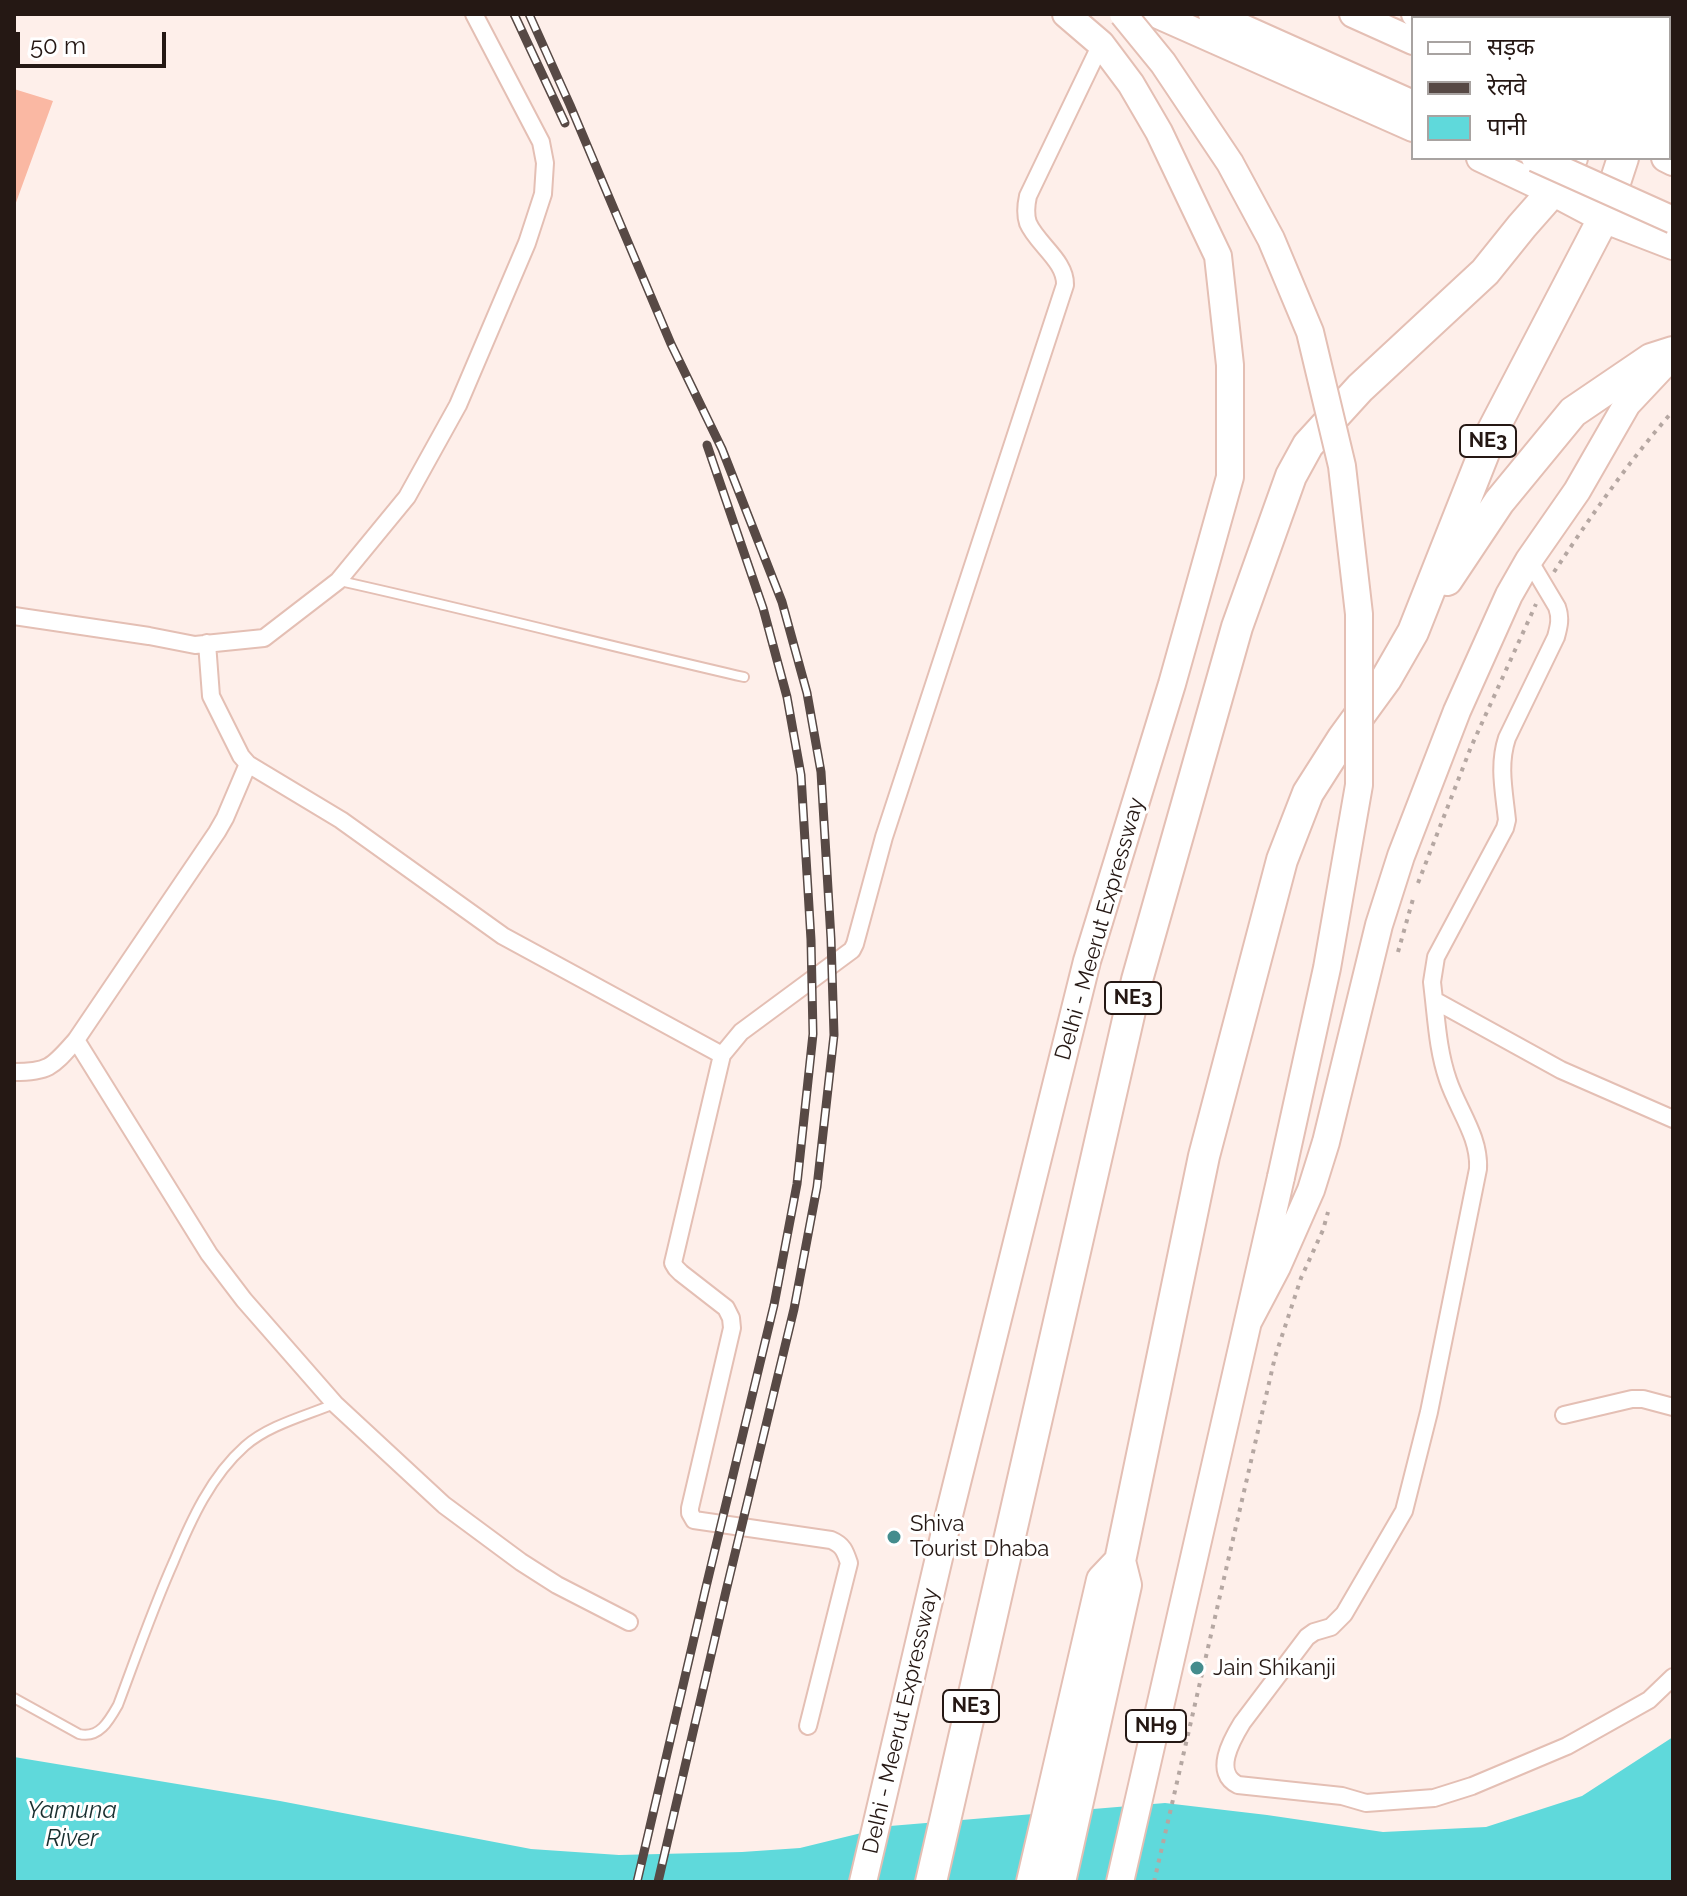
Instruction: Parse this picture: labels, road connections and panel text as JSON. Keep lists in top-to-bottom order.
{
  "streets": {
    "highway": ["NE3", "Delhi - Meerut Expressway", "NH9"]
  },
  "water": ["Yamuna River"],
  "places": ["Shiva Tourist Dhaba", "Jain Shikanji"],
  "legend": ["सड़क", "रेलवे", "पानी"],
  "scale_bar": "50 m"
}
